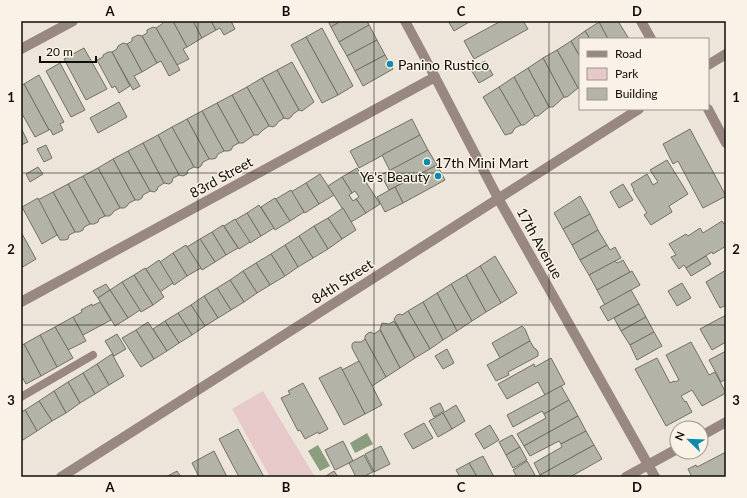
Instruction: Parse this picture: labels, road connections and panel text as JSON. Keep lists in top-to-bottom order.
{
  "streets": {
    "street": ["83rd Street", "17th Avenue", "84th Street"]
  },
  "crossings": [
    ["83rd Street", "17th Avenue"],
    ["17th Avenue", "84th Street"]
  ],
  "places": ["Panino Rustico", "17th Mini Mart", "Ye's Beauty"],
  "legend": ["Road", "Park", "Building"],
  "scale_bar": "20 m",
  "north": "top left",
  "grid": {
    "columns": [
      "A",
      "B",
      "C",
      "D"
    ],
    "rows": ["1", "2", "3"]
  }
}
